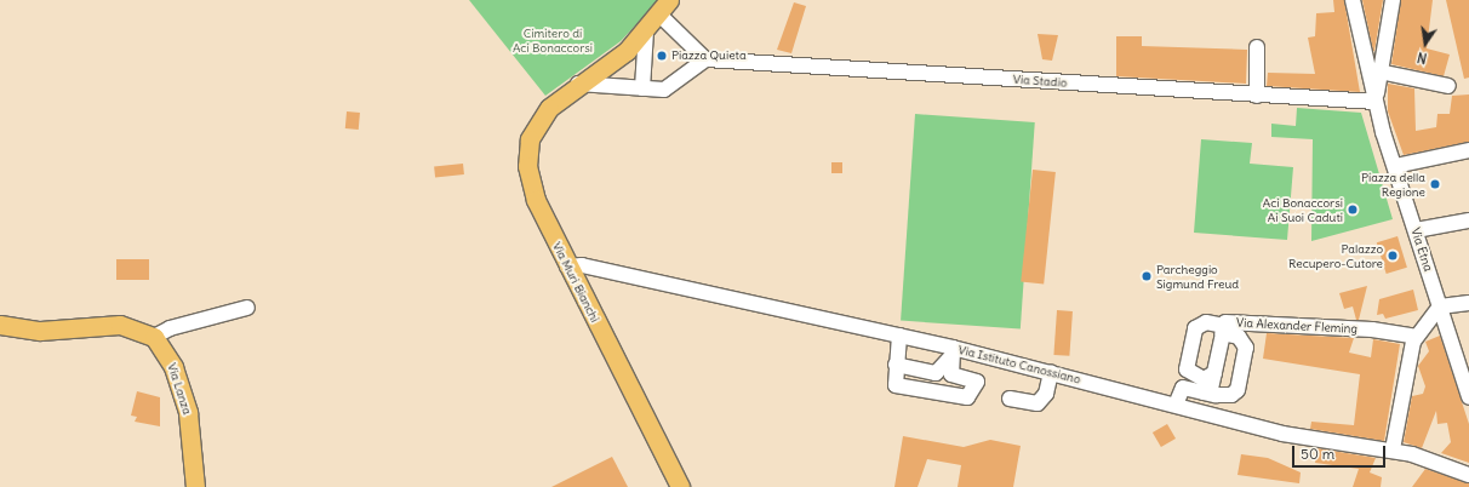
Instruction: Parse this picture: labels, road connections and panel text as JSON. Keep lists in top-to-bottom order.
{
  "streets": {
    "main road": ["Via Muri Bianchi", "Via Lanza"],
    "street": [
      "Via Stadio",
      "Via Etna",
      "Via Alexander Fleming",
      "Via Istituto Canossiano"
    ]
  },
  "crossings": [
    ["Via Stadio", "Via Etna"],
    ["Via Muri Bianchi", "Via Istituto Canossiano"]
  ],
  "parks": ["Cimitero di Aci Bonaccorsi"],
  "places": [
    "Piazza Quieta",
    "Piazza della Regione",
    "Aci Bonaccorsi Ai Suoi Caduti",
    "Palazzo Recupero-Cutore",
    "Parcheggio Sigmund Freud"
  ],
  "scale_bar": "50 m",
  "north": "bottom"
}
